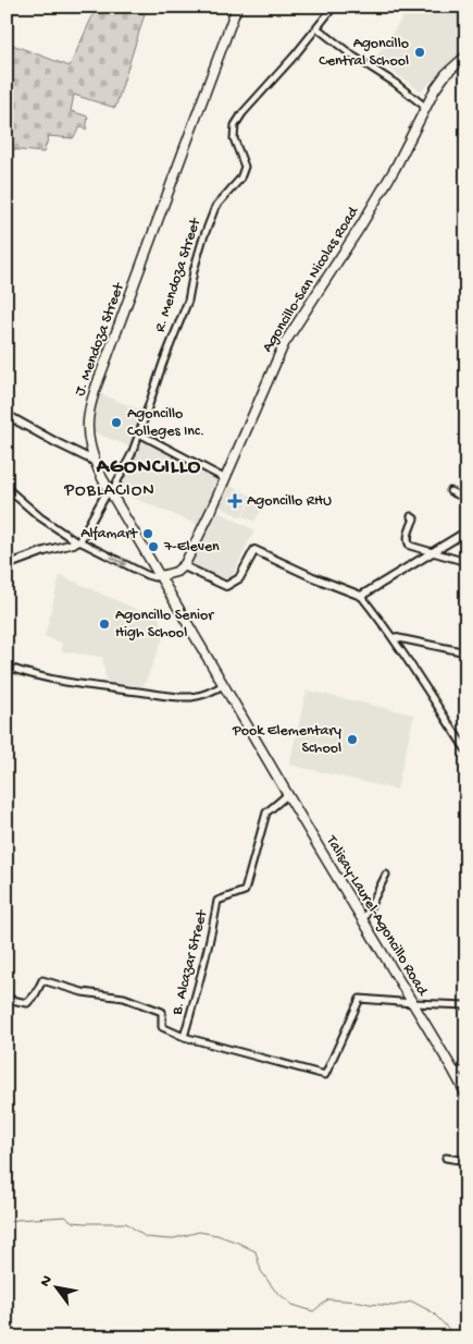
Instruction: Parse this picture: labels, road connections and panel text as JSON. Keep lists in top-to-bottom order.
{
  "streets": {
    "main road": ["Agoncillo-San Nicolas Road", "J. Mendoza Street", "Talisay-Laurel-Agoncillo Road"],
    "street": ["R. Mendoza Street", "B. Alcazar Street"]
  },
  "crossings": [
    ["R. Mendoza Street", "J. Mendoza Street"],
    ["J. Mendoza Street", "Talisay-Laurel-Agoncillo Road"],
    ["Talisay-Laurel-Agoncillo Road", "B. Alcazar Street"]
  ],
  "districts": ["AGONCILLO", "POBLACION"],
  "places": {
    "other": [
      "Agoncillo Central School",
      "Agoncillo Colleges Inc.",
      "Alfamart",
      "7-Eleven",
      "Agoncillo Senior High School",
      "Pook Elementary School"
    ],
    "health": ["Agoncillo RHU"]
  },
  "north": "top left"
}
